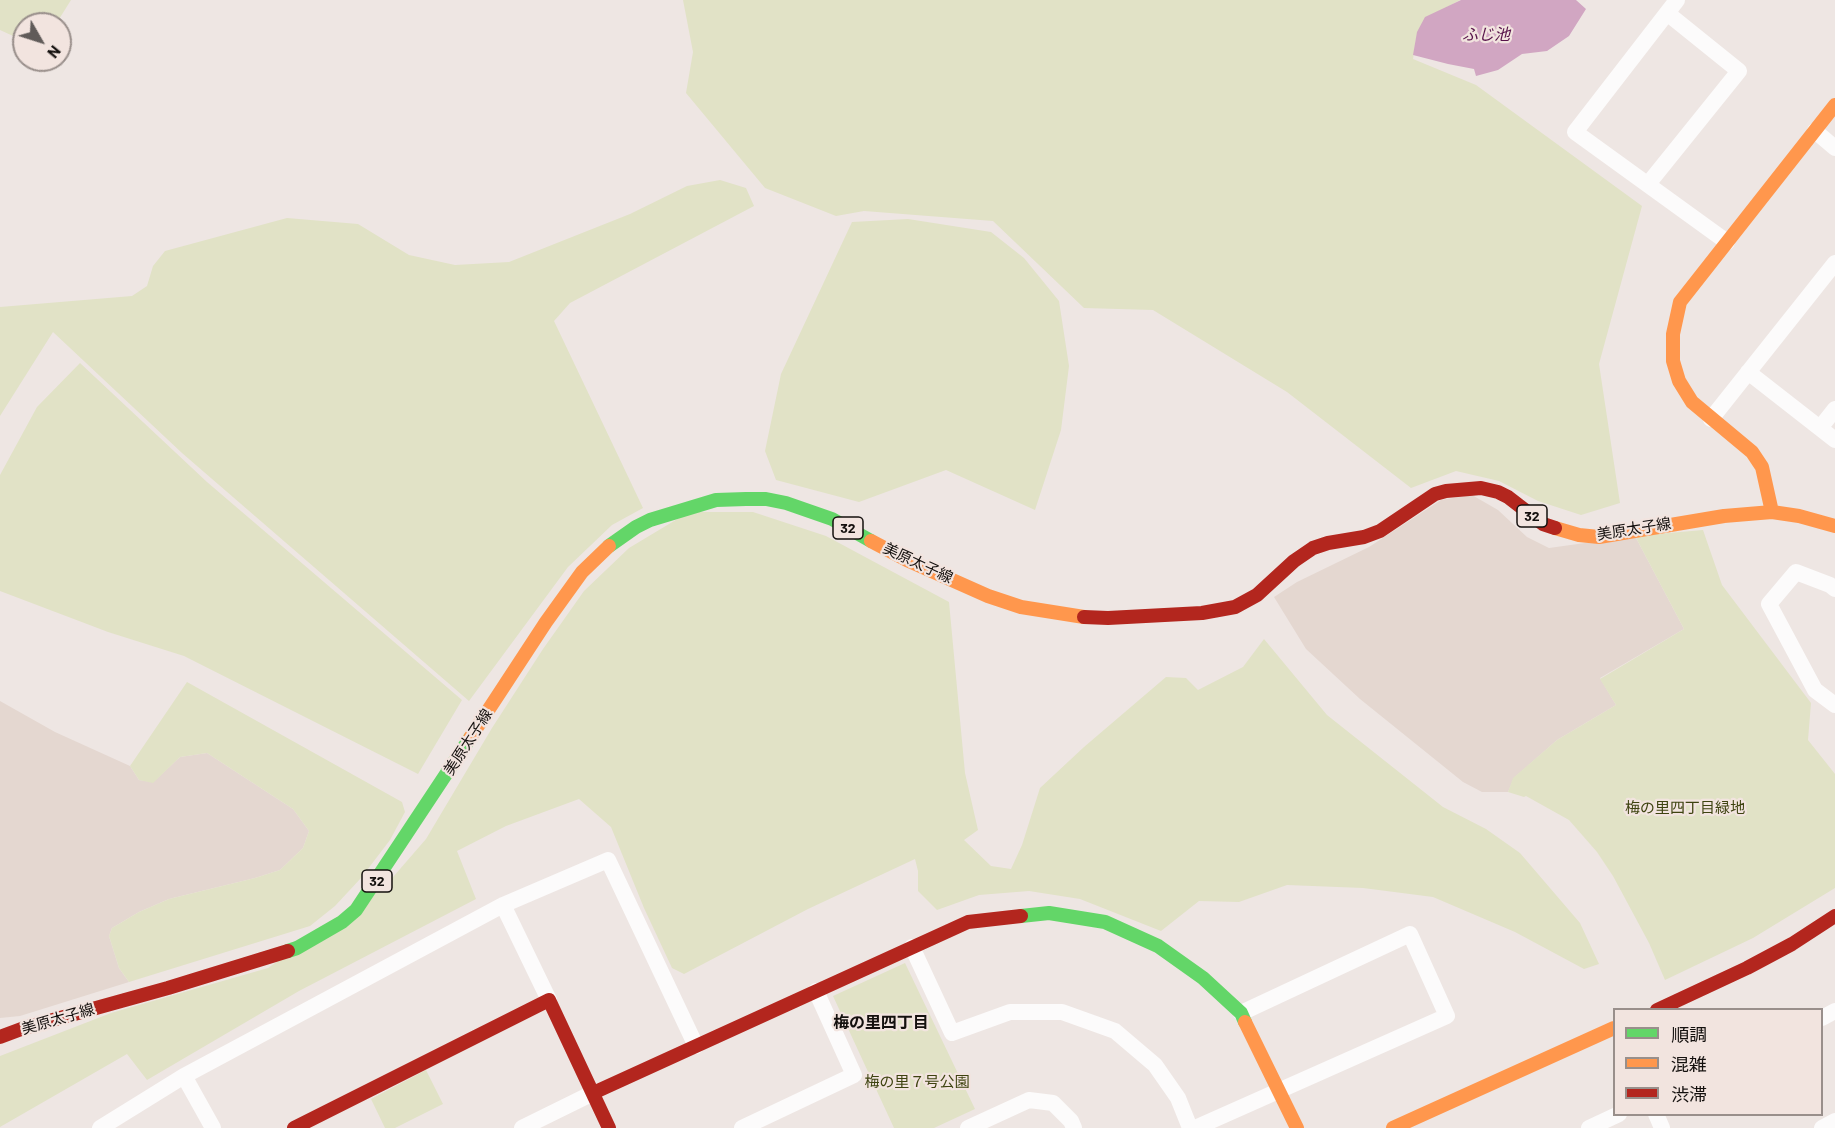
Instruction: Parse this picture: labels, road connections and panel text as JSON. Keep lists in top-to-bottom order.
{
  "streets": {
    "street": ["32", "美原太子線"]
  },
  "districts": ["梅の里四丁目"],
  "water": ["ふじ池"],
  "parks": ["梅の里四丁目緑地", "梅の里７号公園"],
  "legend": ["順調", "混雑", "渋滞"],
  "north": "bottom right"
}
